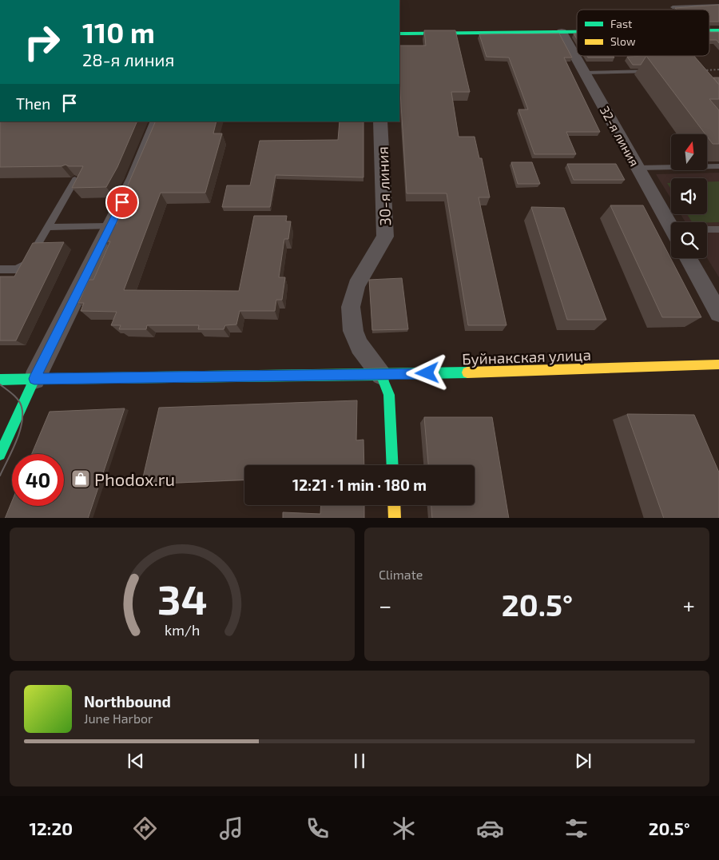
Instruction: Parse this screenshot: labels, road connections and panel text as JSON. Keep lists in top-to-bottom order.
{
  "streets": {
    "street": ["32-я линия", "30-я линия", "Буйнакская улица"]
  },
  "crossings": [
    ["30-я линия", "Буйнакская улица"]
  ],
  "places": {
    "shop": ["Phodox.ru"]
  },
  "legend": ["Fast", "Slow"],
  "north": "top",
  "page": {
    "turn": ["110 m", "28-я линия"],
    "then": "Then",
    "limit": "40",
    "trip": "12:21 · 1 min · 180 m",
    "tile": "Climate",
    "heat": ["−", "20.5°", "+"],
    "song": ["Northbound", "June Harbor"],
    "tabs": ["12:20", "20.5°"],
    "gauge": ["34", "km/h"]
  }
}
